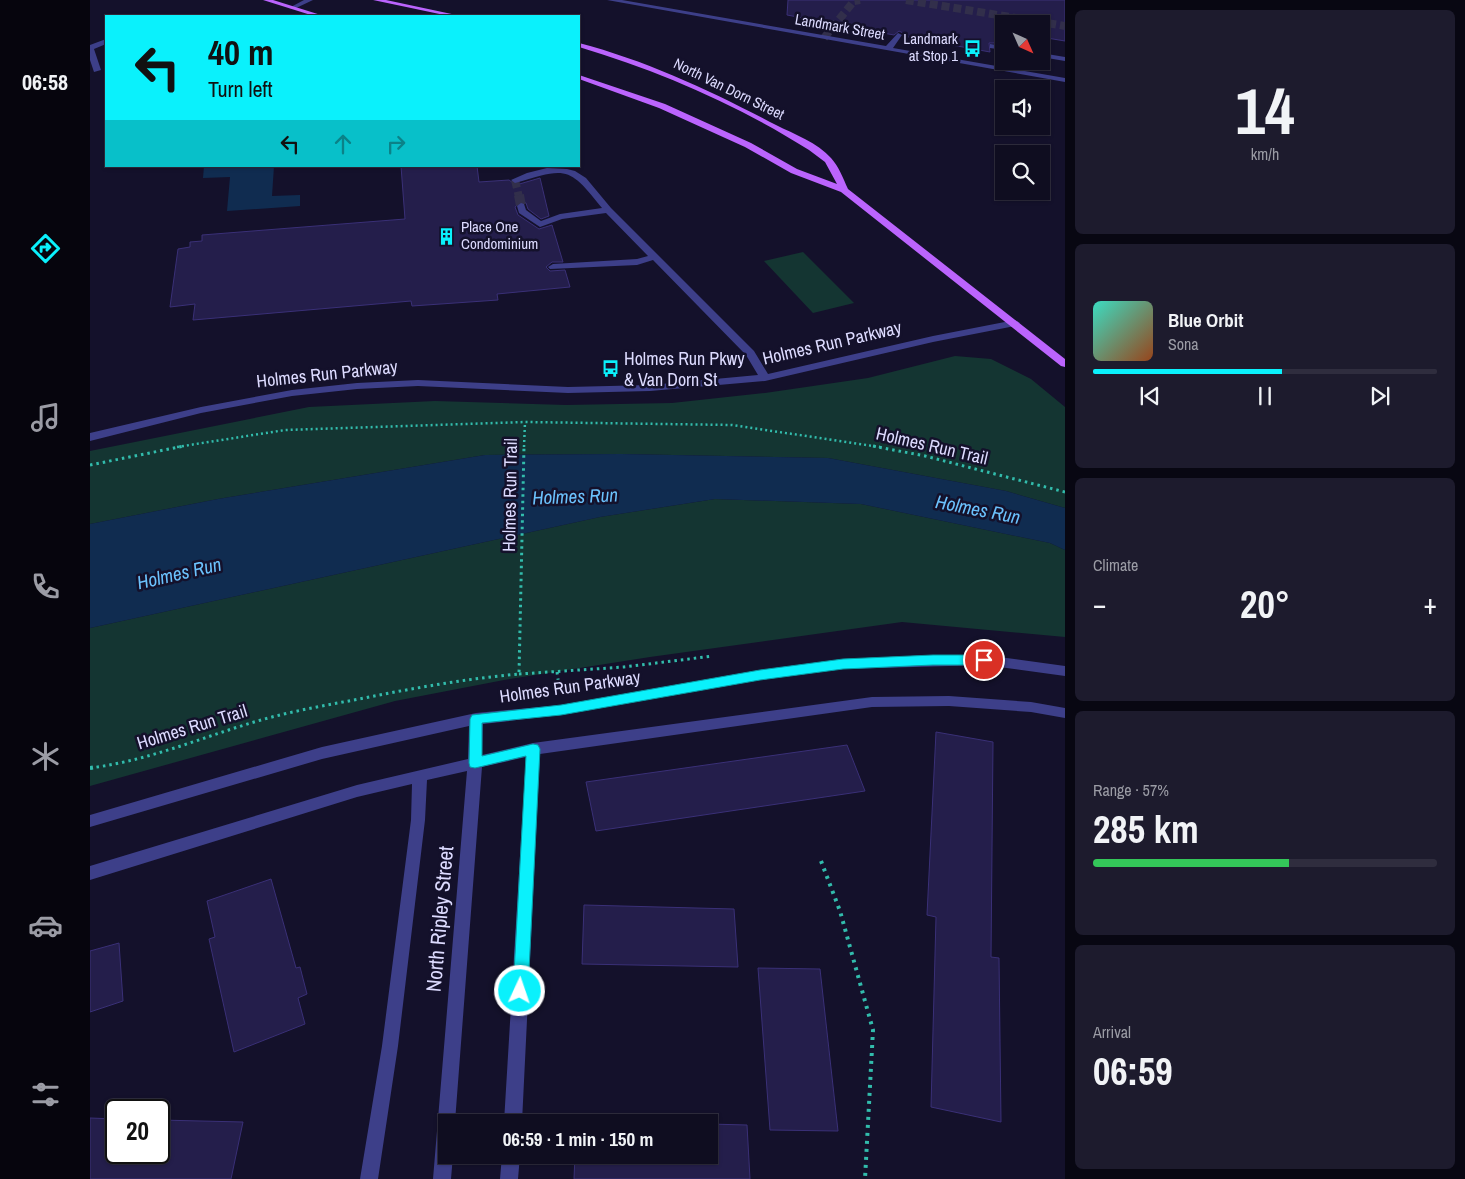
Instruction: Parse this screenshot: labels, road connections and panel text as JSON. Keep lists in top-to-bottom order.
{
  "streets": {
    "main road": ["North Van Dorn Street"],
    "street": ["Landmark Street", "Holmes Run Parkway", "North Ripley Street"],
    "path": ["Holmes Run Trail"]
  },
  "crossings": [
    ["North Van Dorn Street", "Holmes Run Parkway"],
    ["Holmes Run Parkway", "North Ripley Street"]
  ],
  "water": ["Holmes Run"],
  "places": {
    "bus stop": ["Landmark at Stop 1", "Holmes Run Pkwy & Van Dorn St"],
    "building": ["Place One Condominium"]
  },
  "north": "bottom right",
  "page": {
    "tabs": "06:58",
    "tile": [
      ["14", "km/h"],
      "Climate",
      ["Range · 57%", "285 km"],
      ["Arrival", "06:59"]
    ],
    "turn": ["40 m", "Turn left"],
    "song": ["Blue Orbit", "Sona"],
    "heat": ["−", "20°", "+"],
    "limit": "20",
    "trip": "06:59 · 1 min · 150 m"
  }
}
